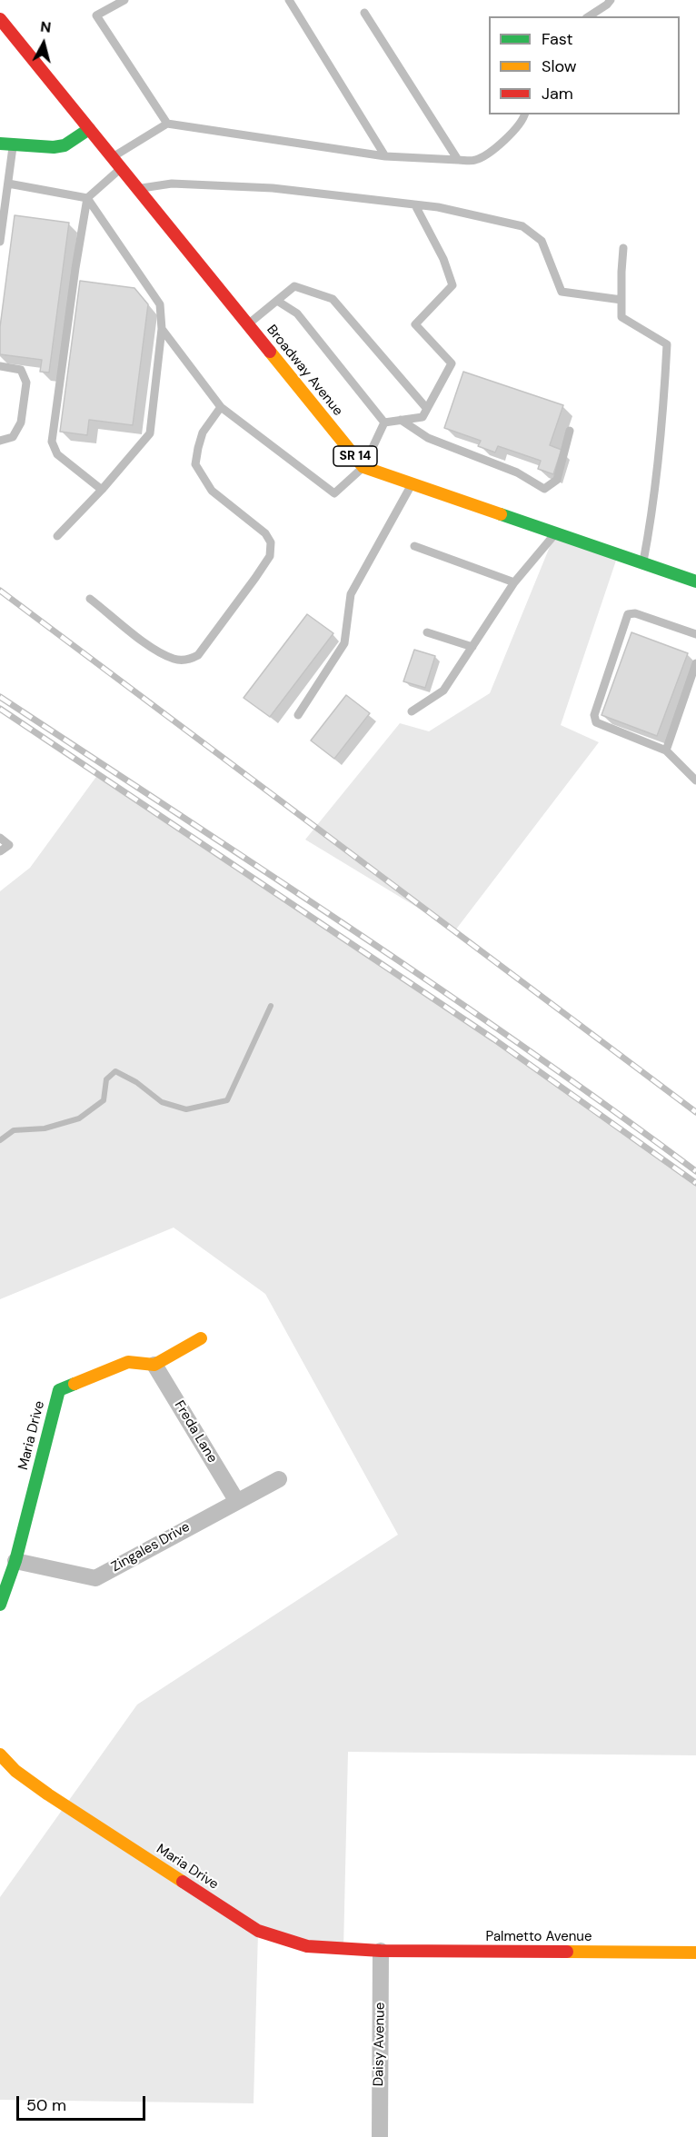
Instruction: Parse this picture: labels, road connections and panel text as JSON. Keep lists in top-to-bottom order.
{
  "streets": {
    "street": [
      "Broadway Avenue",
      "SR 14",
      "Freda Lane",
      "Maria Drive",
      "Zingales Drive",
      "Palmetto Avenue",
      "Daisy Avenue"
    ]
  },
  "crossings": [
    ["Broadway Avenue", "SR 14"],
    ["Freda Lane", "Maria Drive"],
    ["Freda Lane", "Zingales Drive"],
    ["Maria Drive", "Zingales Drive"],
    ["Maria Drive", "Palmetto Avenue"],
    ["Maria Drive", "Daisy Avenue"],
    ["Palmetto Avenue", "Daisy Avenue"]
  ],
  "legend": ["Fast", "Slow", "Jam"],
  "scale_bar": "50 m",
  "north": "top"
}
